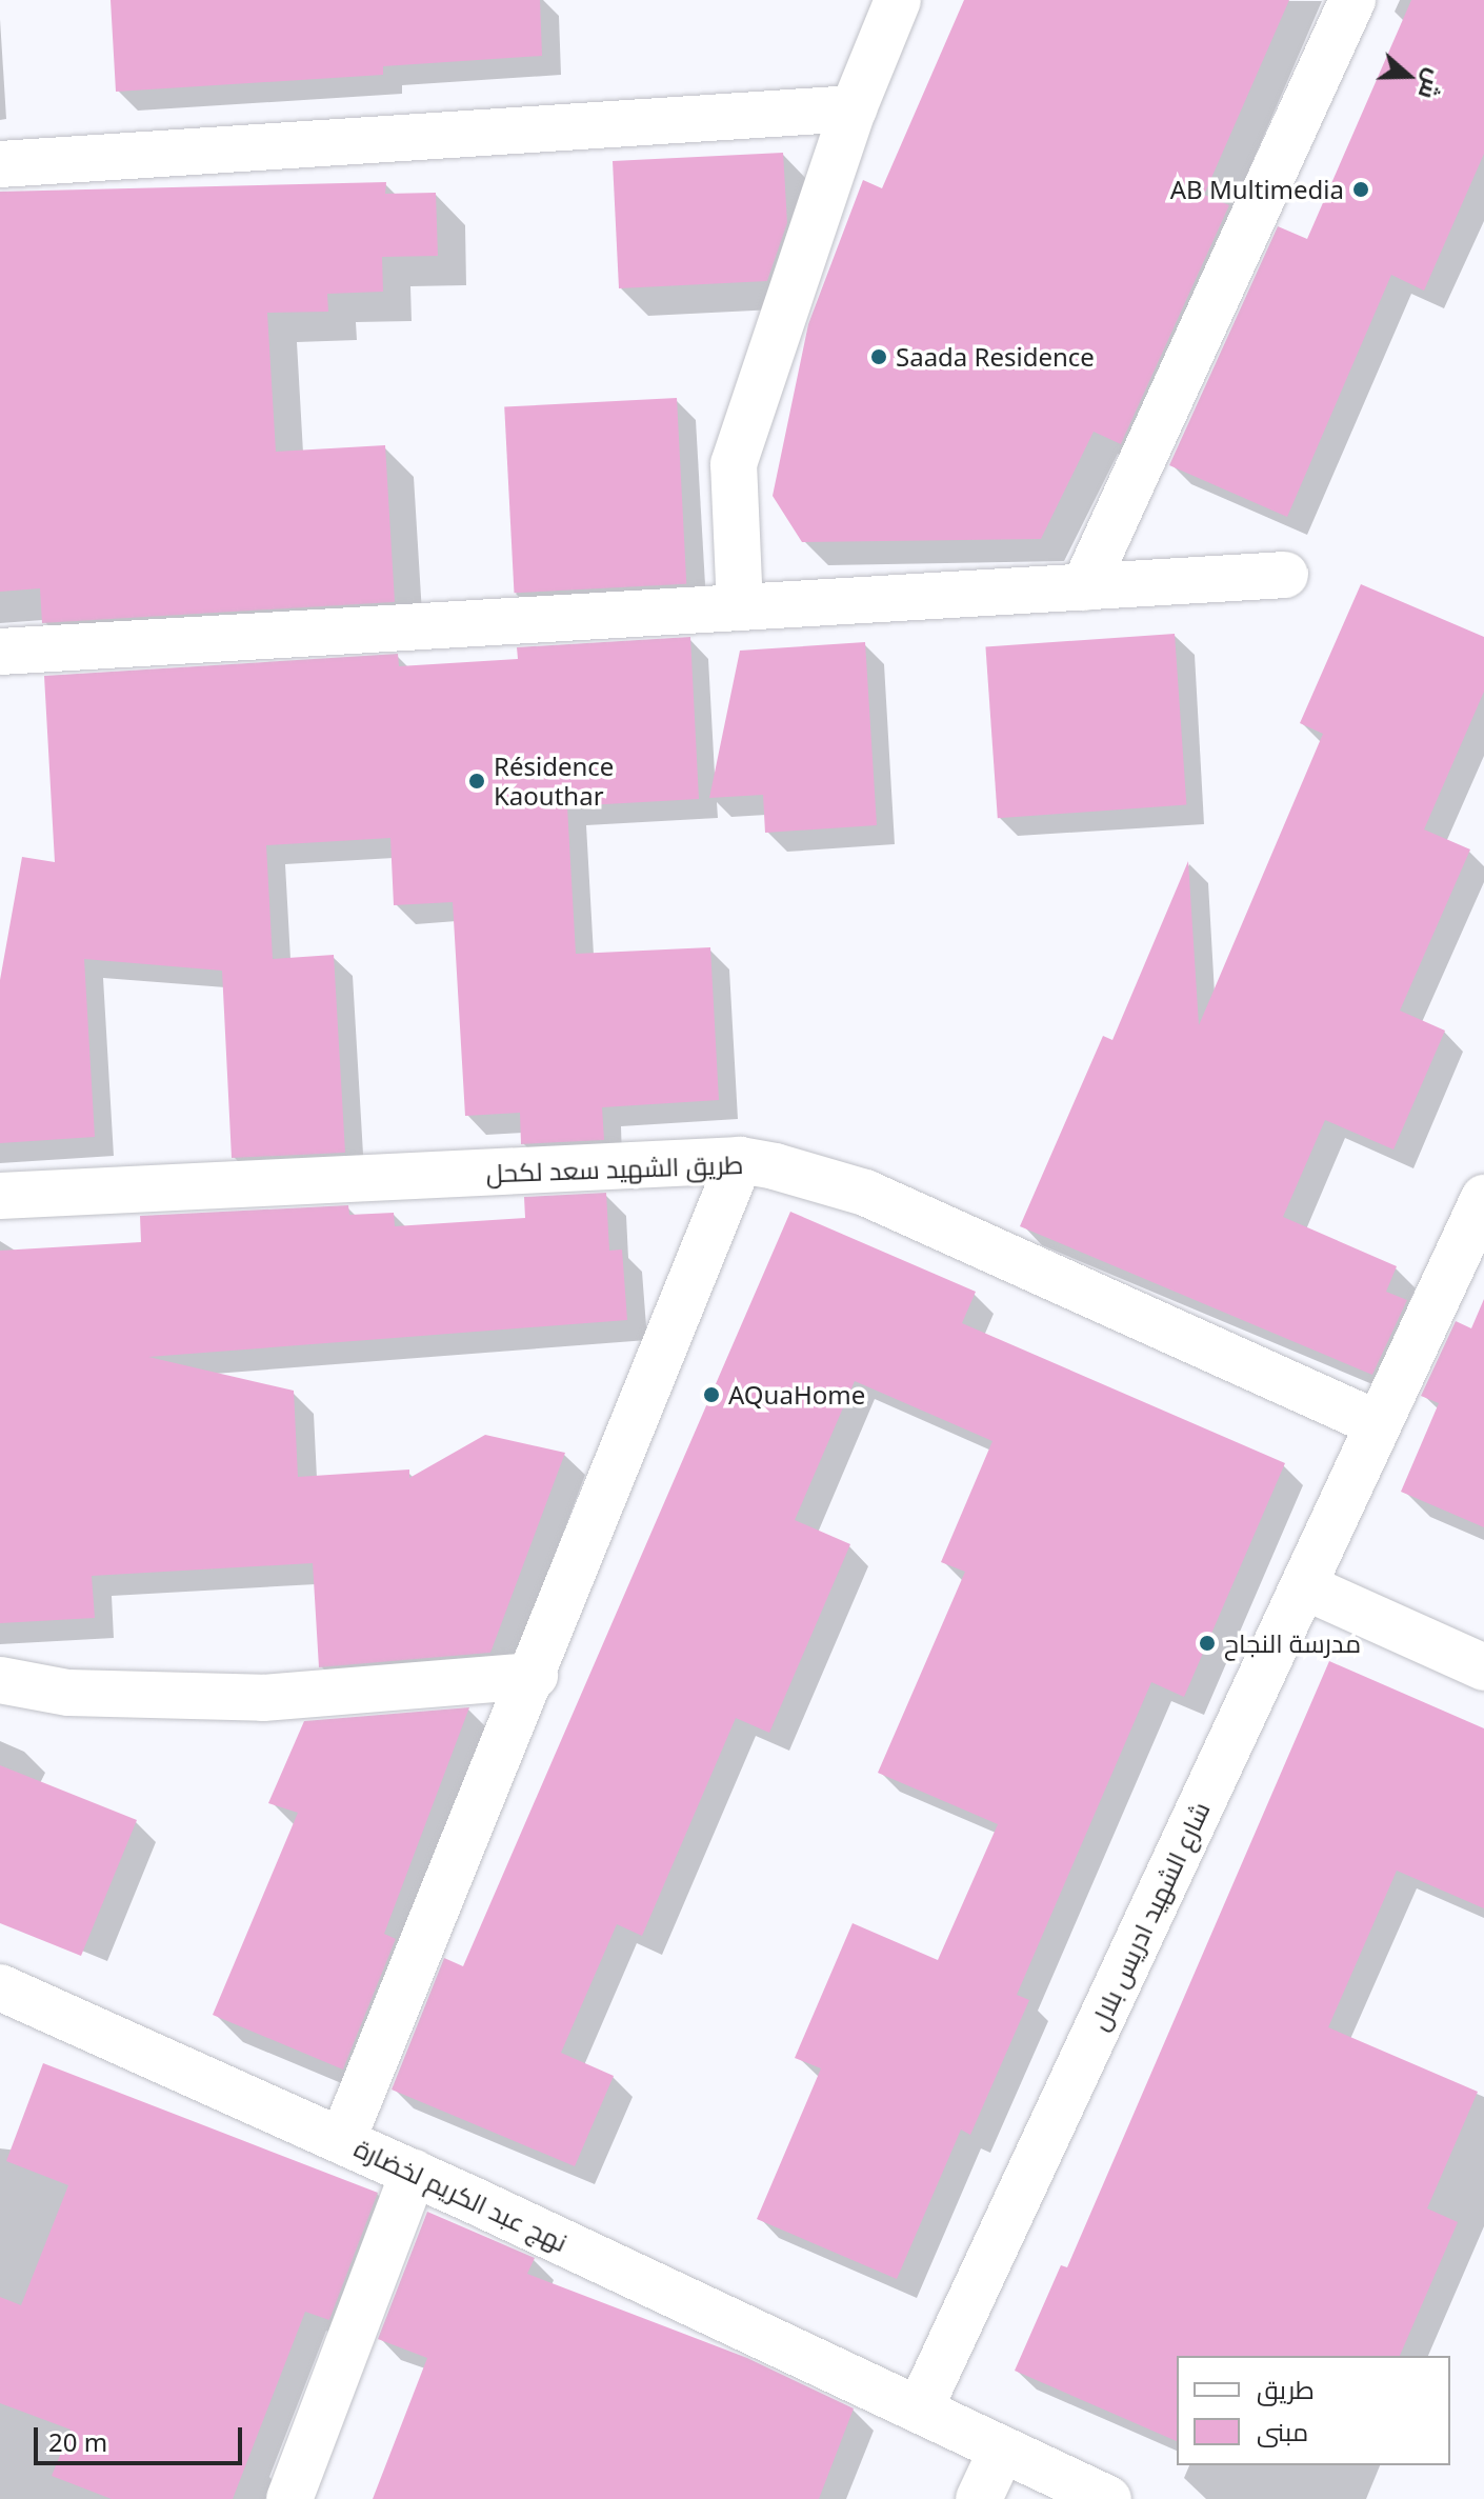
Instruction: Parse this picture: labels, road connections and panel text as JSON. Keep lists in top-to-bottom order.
{
  "streets": {
    "street": ["طريق الشهيد سعد لكحل", "شارع الشهيد ادريس بلال", "نهج عبد الكريم لخضارة"]
  },
  "crossings": [
    ["طريق الشهيد سعد لكحل", "شارع الشهيد ادريس بلال"],
    ["شارع الشهيد ادريس بلال", "نهج عبد الكريم لخضارة"]
  ],
  "places": [
    "AB Multimedia",
    "Saada Residence",
    "Résidence Kaouthar",
    "AQuaHome",
    "مدرسة النجاح"
  ],
  "legend": ["طريق", "مبنى"],
  "scale_bar": "20 m",
  "north": "right"
}
